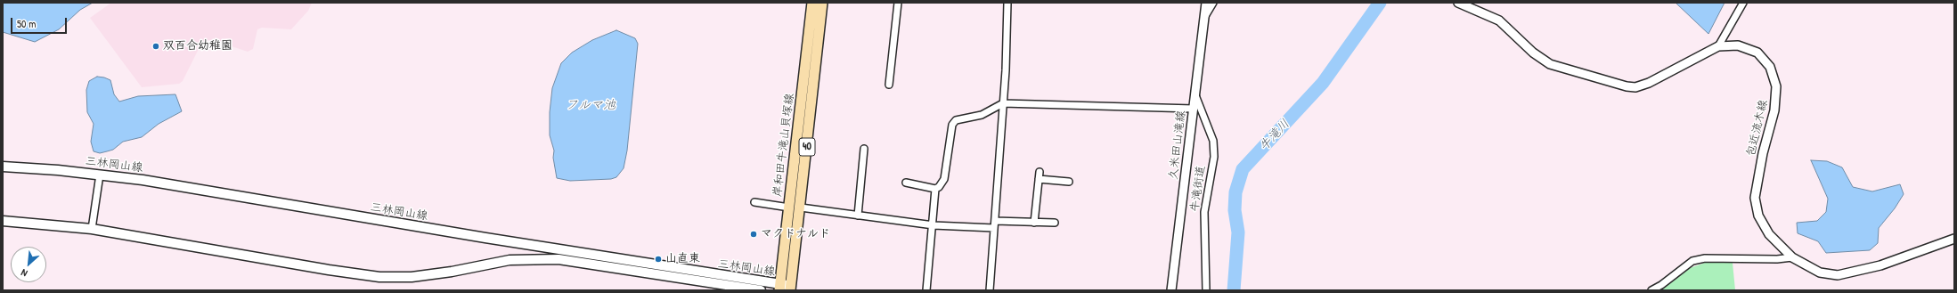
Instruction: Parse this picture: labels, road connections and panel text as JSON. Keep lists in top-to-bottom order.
{
  "streets": {
    "main road": ["岸和田牛滝山貝塚線", "40", "三林岡山線"],
    "street": ["包近流木線", "久米田山滝線", "牛滝街道"]
  },
  "crossings": [
    ["岸和田牛滝山貝塚線", "三林岡山線"],
    ["久米田山滝線", "牛滝街道"]
  ],
  "water": ["フルマ池", "牛滝川"],
  "places": ["双百合幼稚園", "マクドナルド", "山直東"],
  "scale_bar": "50 m",
  "north": "bottom left"
}
